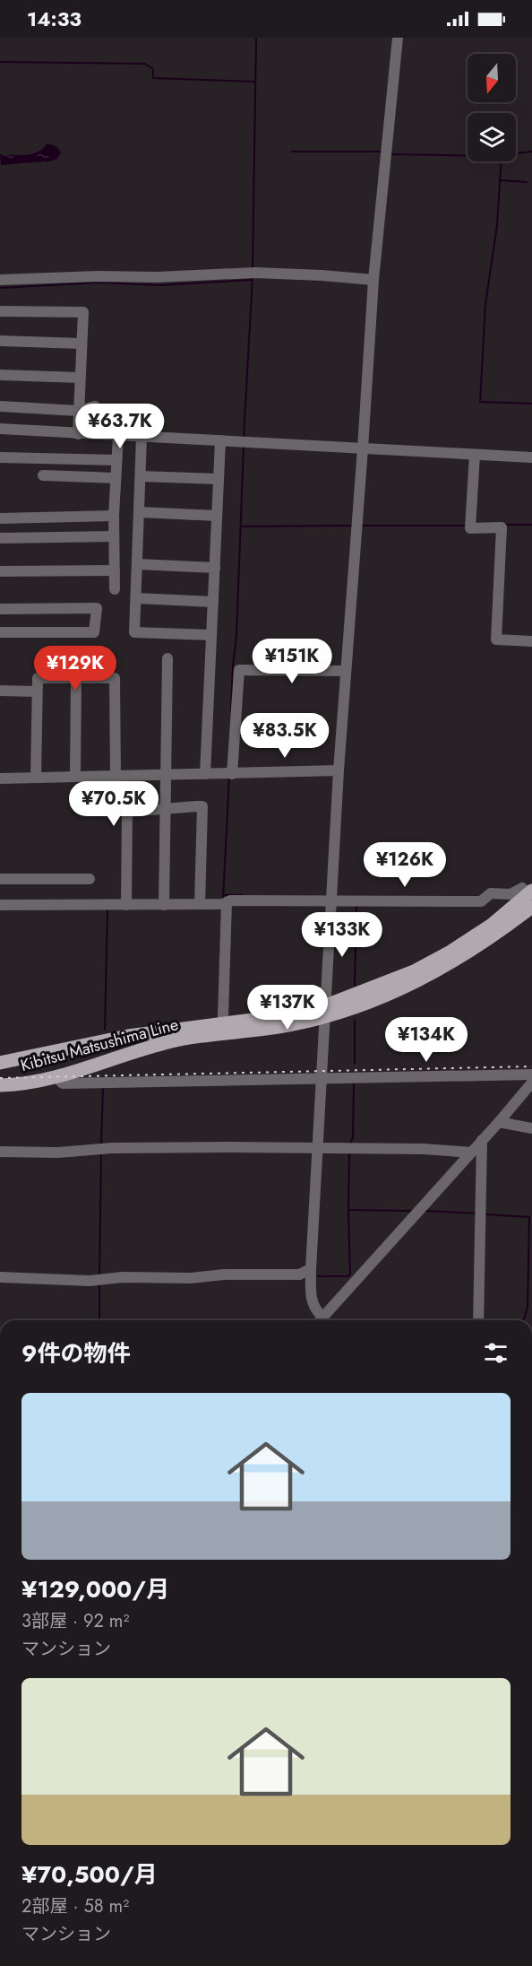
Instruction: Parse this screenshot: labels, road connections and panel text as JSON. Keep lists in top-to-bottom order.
{
  "streets": {
    "main road": ["Kibitsu Matsushima Line"]
  },
  "north": "bottom",
  "page": {
    "status": "14:33",
    "price": [
      "¥63.7K",
      "¥151K",
      "¥129K",
      "¥83.5K",
      "¥70.5K",
      "¥126K",
      "¥133K",
      "¥137K",
      "¥134K"
    ],
    "heading": "9件の物件",
    "list": [
      {
        "name": "¥129,000/月",
        "note": "3部屋 · 92 m² · マンション"
      },
      {
        "name": "¥70,500/月",
        "note": "2部屋 · 58 m² · マンション"
      }
    ]
  }
}
